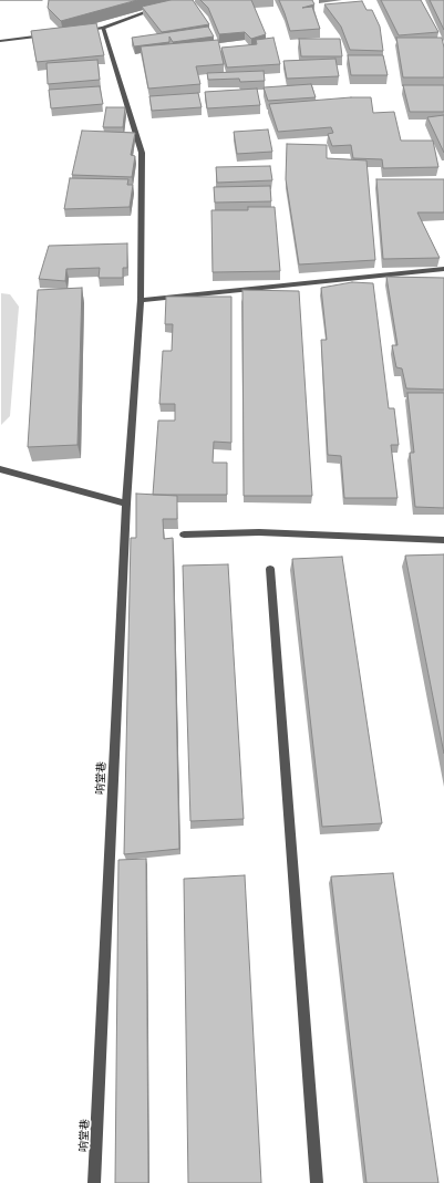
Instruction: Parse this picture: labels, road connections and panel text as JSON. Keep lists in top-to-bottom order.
{
  "streets": {
    "street": ["响堂巷"]
  }
}
